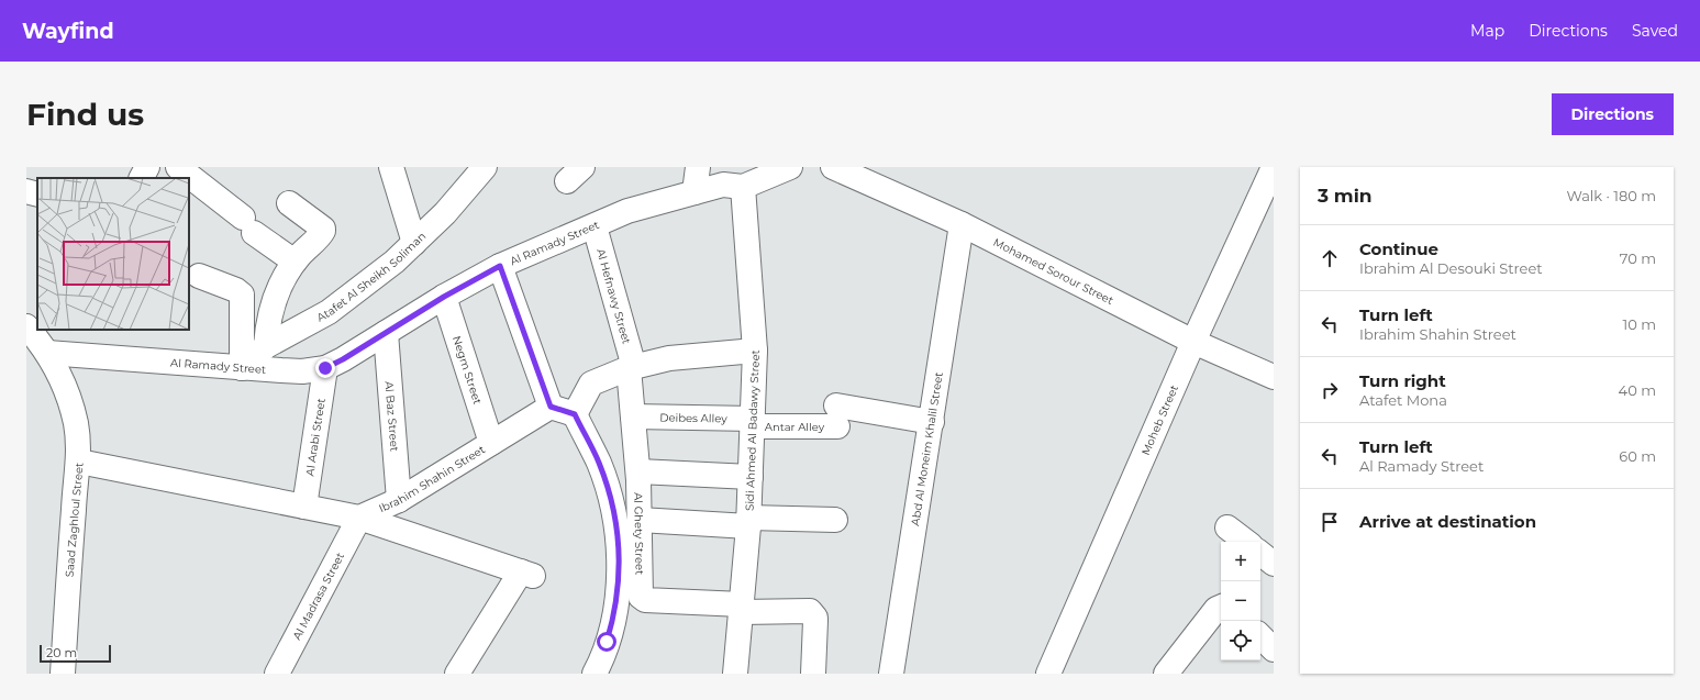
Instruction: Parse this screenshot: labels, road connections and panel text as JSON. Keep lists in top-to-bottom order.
{
  "streets": {
    "street": [
      "Al Ramady Street",
      "Mohamed Sorour Street",
      "Atafet Al Sheikh Soliman",
      "Al Hefnawy Street",
      "Negm Street",
      "Al Baz Street",
      "Deibes Alley",
      "Moheb Street",
      "Antar Alley",
      "Sidi Ahmed Al Badawy Street",
      "Al Arabi Street",
      "Abd Al Moneim Khalil Street",
      "Ibrahim Shahin Street",
      "Saad Zaghloul Street",
      "Al Ghety Street",
      "Al Madrasa Street"
    ]
  },
  "crossings": [
    ["Al Ramady Street", "Atafet Al Sheikh Soliman"],
    ["Al Ramady Street", "Al Hefnawy Street"],
    ["Al Ramady Street", "Negm Street"],
    ["Al Ramady Street", "Al Baz Street"],
    ["Al Ramady Street", "Sidi Ahmed Al Badawy Street"],
    ["Al Ramady Street", "Al Arabi Street"],
    ["Al Ramady Street", "Saad Zaghloul Street"],
    ["Mohamed Sorour Street", "Moheb Street"],
    ["Mohamed Sorour Street", "Abd Al Moneim Khalil Street"],
    ["Al Hefnawy Street", "Al Ghety Street"],
    ["Negm Street", "Ibrahim Shahin Street"],
    ["Al Baz Street", "Ibrahim Shahin Street"],
    ["Deibes Alley", "Antar Alley"],
    ["Deibes Alley", "Sidi Ahmed Al Badawy Street"],
    ["Deibes Alley", "Al Ghety Street"],
    ["Antar Alley", "Sidi Ahmed Al Badawy Street"],
    ["Antar Alley", "Abd Al Moneim Khalil Street"],
    ["Sidi Ahmed Al Badawy Street", "Al Ghety Street"],
    ["Ibrahim Shahin Street", "Al Madrasa Street"]
  ],
  "scale_bar": "20 m",
  "page": {
    "header": "Wayfind",
    "nav": ["Map", "Directions", "Saved"],
    "buttons": "Directions",
    "title": "Find us",
    "heading": ["3 min", "Walk · 180 m"],
    "list": [
      ["Continue", "Ibrahim Al Desouki Street", "70 m"],
      ["Turn left", "Ibrahim Shahin Street", "10 m"],
      ["Turn right", "Atafet Mona", "40 m"],
      ["Turn left", "Al Ramady Street", "60 m"],
      "Arrive at destination"
    ],
    "map_buttons": ["+", "−"],
    "scale": "20 m"
  }
}
